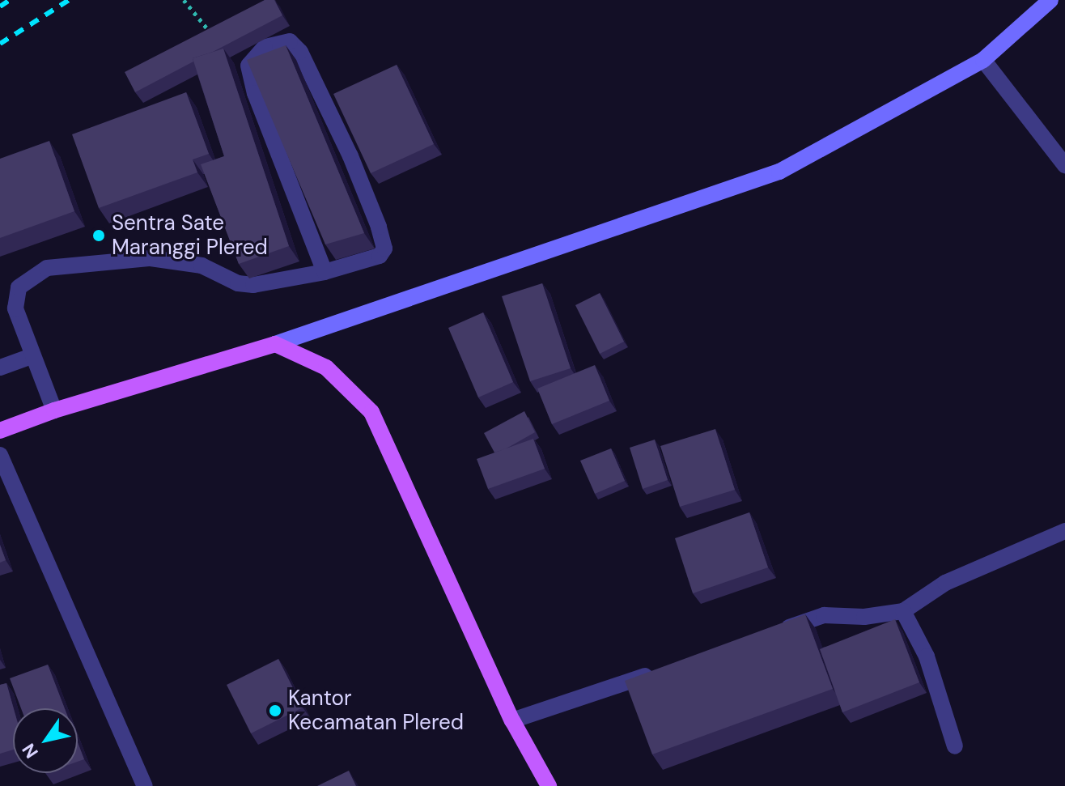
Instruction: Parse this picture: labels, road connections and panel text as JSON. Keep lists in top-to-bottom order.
{
  "places": ["Sentra Sate Maranggi Plered", "Kantor Kecamatan Plered"],
  "north": "bottom left"
}
